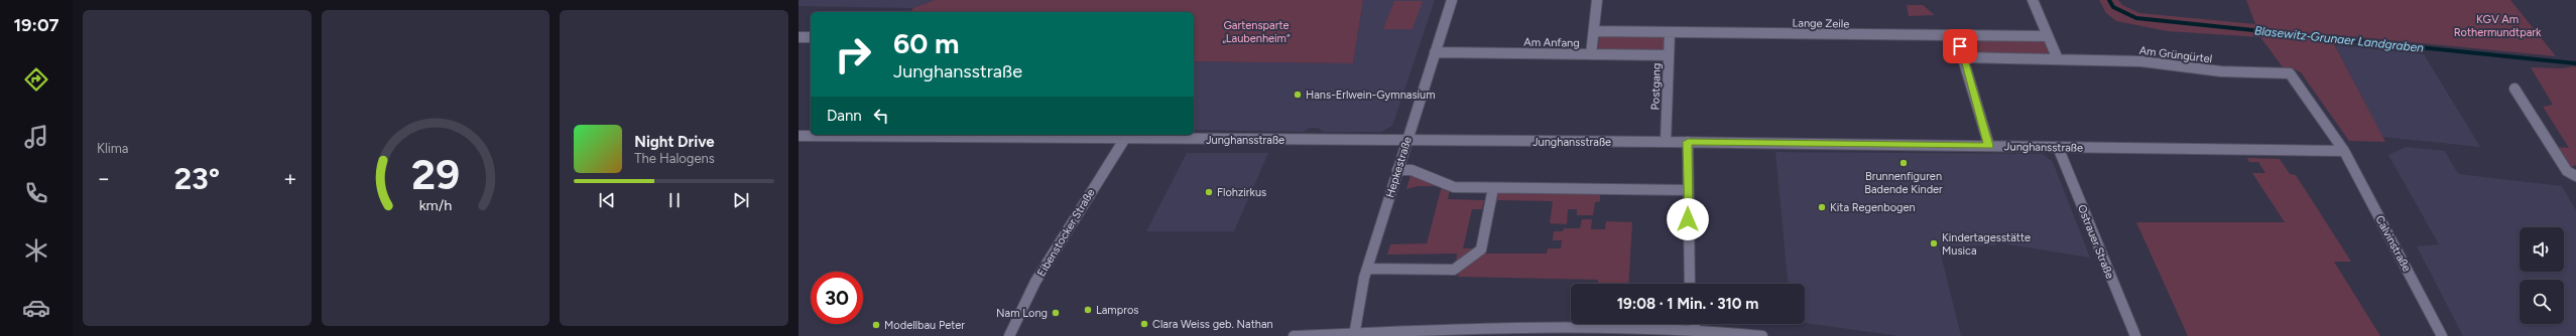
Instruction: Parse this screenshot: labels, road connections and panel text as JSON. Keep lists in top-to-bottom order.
{
  "streets": {
    "street": [
      "Lange Zeile",
      "Am Anfang",
      "Am Grüngürtel",
      "Postgang",
      "Junghansstraße",
      "Hepkestraße",
      "Eibenstocker Straße",
      "Ostrauer Straße",
      "Calvinstraße"
    ]
  },
  "crossings": [
    ["Lange Zeile", "Postgang"],
    ["Am Anfang", "Postgang"],
    ["Am Anfang", "Hepkestraße"],
    ["Am Grüngürtel", "Junghansstraße"],
    ["Am Grüngürtel", "Calvinstraße"],
    ["Postgang", "Junghansstraße"],
    ["Junghansstraße", "Hepkestraße"],
    ["Junghansstraße", "Eibenstocker Straße"],
    ["Junghansstraße", "Ostrauer Straße"],
    ["Junghansstraße", "Calvinstraße"]
  ],
  "water": ["Blasewitz‐Grunaer Landgraben"],
  "parks": ["KGV Am Rothermundtpark", "Gartensparte „Laubenheim“"],
  "places": [
    "Hans-Erlwein-Gymnasium",
    "Brunnenfiguren Badende Kinder",
    "Flohzirkus",
    "Kita Regenbogen",
    "Kindertagesstätte Musica",
    "Lampros",
    "Nam Long",
    "Clara Weiss geb. Nathan",
    "Modellbau Peter"
  ],
  "page": {
    "tabs": "19:07",
    "tile": "Klima",
    "turn": ["60 m", "Junghansstraße"],
    "then": "Dann",
    "song": ["Night Drive", "The Halogens"],
    "heat": ["−", "23°", "+"],
    "limit": "30",
    "trip": "19:08 · 1 Min. · 310 m",
    "gauge": ["29", "km/h"]
  }
}
